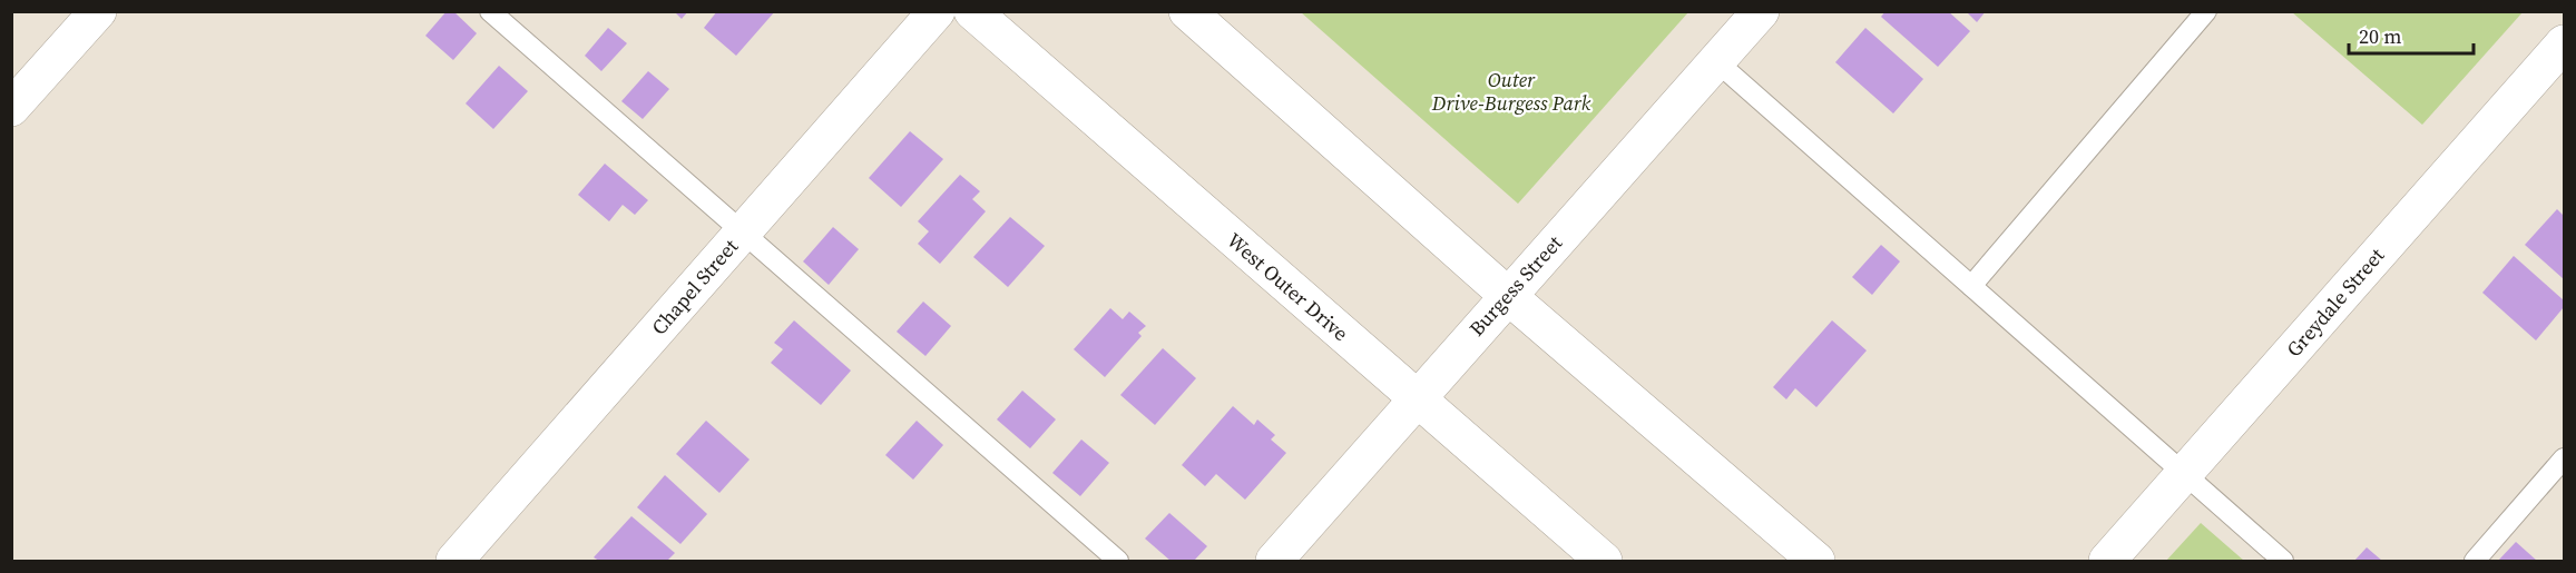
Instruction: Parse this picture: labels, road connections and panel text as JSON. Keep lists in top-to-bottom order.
{
  "streets": {
    "street": [
      "Burgess Street",
      "Chapel Street",
      "West Outer Drive",
      "Greydale Street"
    ]
  },
  "crossings": [
    ["Burgess Street", "West Outer Drive"]
  ],
  "parks": ["Outer Drive-Burgess Park"],
  "scale_bar": "20 m"
}
